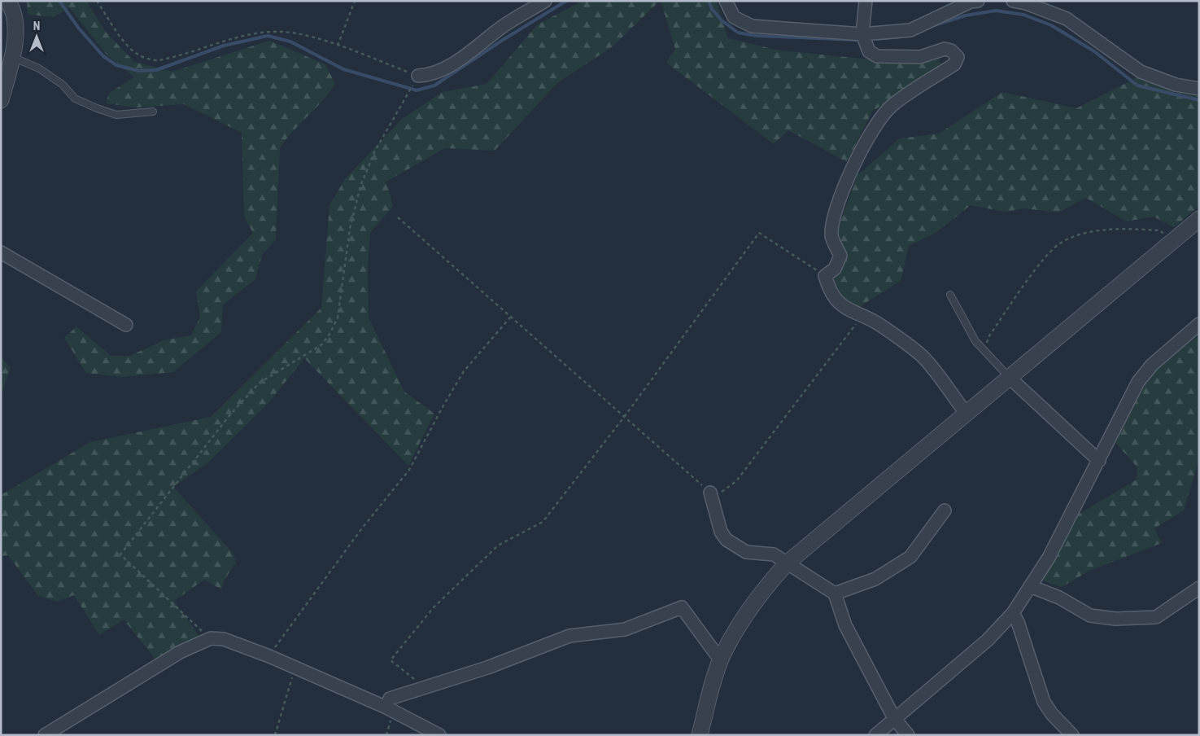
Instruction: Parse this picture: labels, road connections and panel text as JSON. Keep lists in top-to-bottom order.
{
  "north": "top"
}
